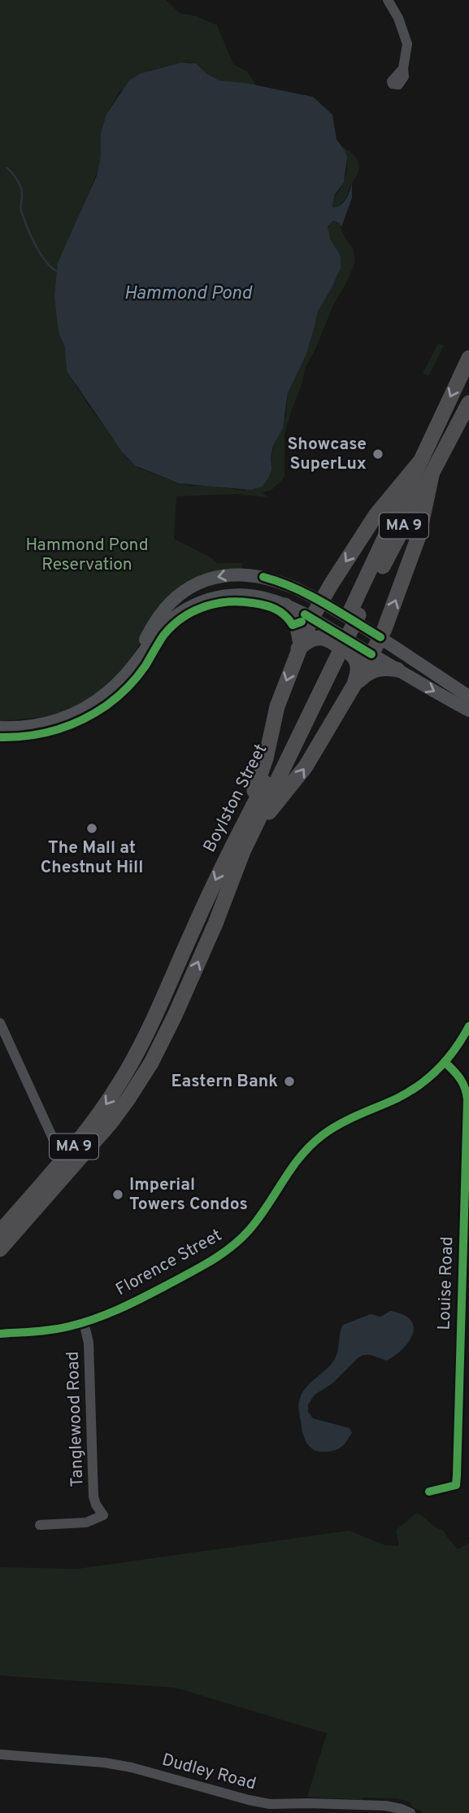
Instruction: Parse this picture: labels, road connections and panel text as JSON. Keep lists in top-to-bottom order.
{
  "streets": {
    "highway": ["MA 9", "Boylston Street"],
    "street": [
      "Florence Street",
      "Louise Road",
      "Tanglewood Road",
      "Dudley Road"
    ]
  },
  "crossings": [
    ["Florence Street", "Louise Road"],
    ["Florence Street", "Tanglewood Road"]
  ],
  "water": ["Hammond Pond"],
  "parks": ["Hammond Pond Reservation"],
  "places": [
    "Showcase SuperLux",
    "The Mall at Chestnut Hill",
    "Eastern Bank",
    "Imperial Towers Condos"
  ]
}
